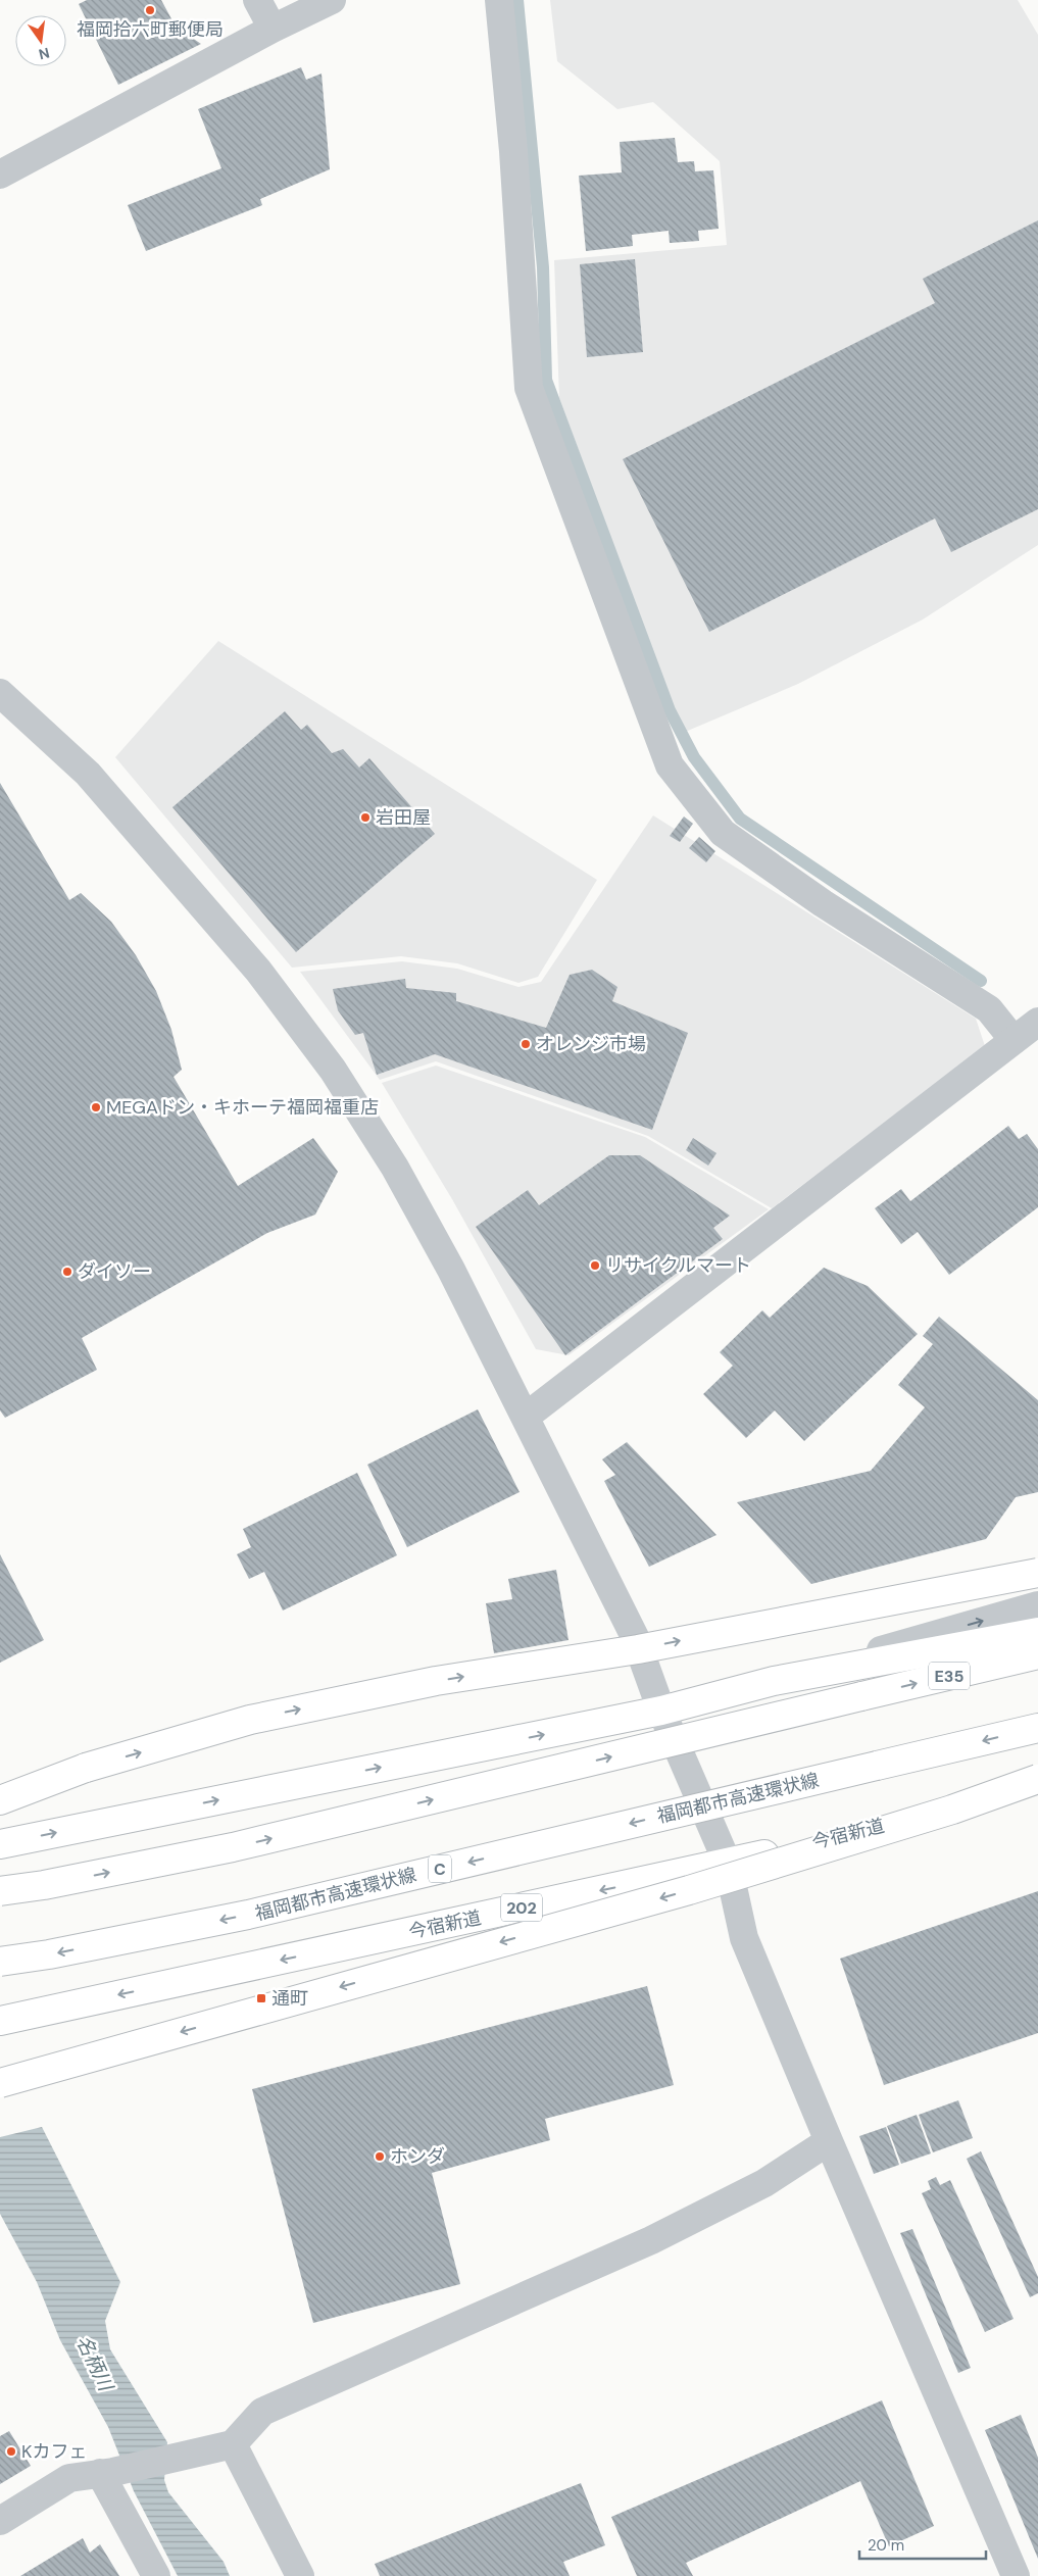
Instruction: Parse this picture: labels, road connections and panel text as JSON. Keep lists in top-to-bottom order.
{
  "streets": {
    "highway": [
      "E35",
      "福岡都市高速環状線",
      "今宿新道",
      "C",
      "202"
    ]
  },
  "water": ["名柄川"],
  "places": {
    "other": [
      "福岡拾六町郵便局",
      "岩田屋",
      "オレンジ市場",
      "MEGAドン・キホーテ福岡福重店",
      "リサイクルマート",
      "ダイソー",
      "ホンダ",
      "Kカフェ"
    ],
    "transit": ["通町"]
  },
  "scale_bar": "20 m",
  "north": "bottom"
}
